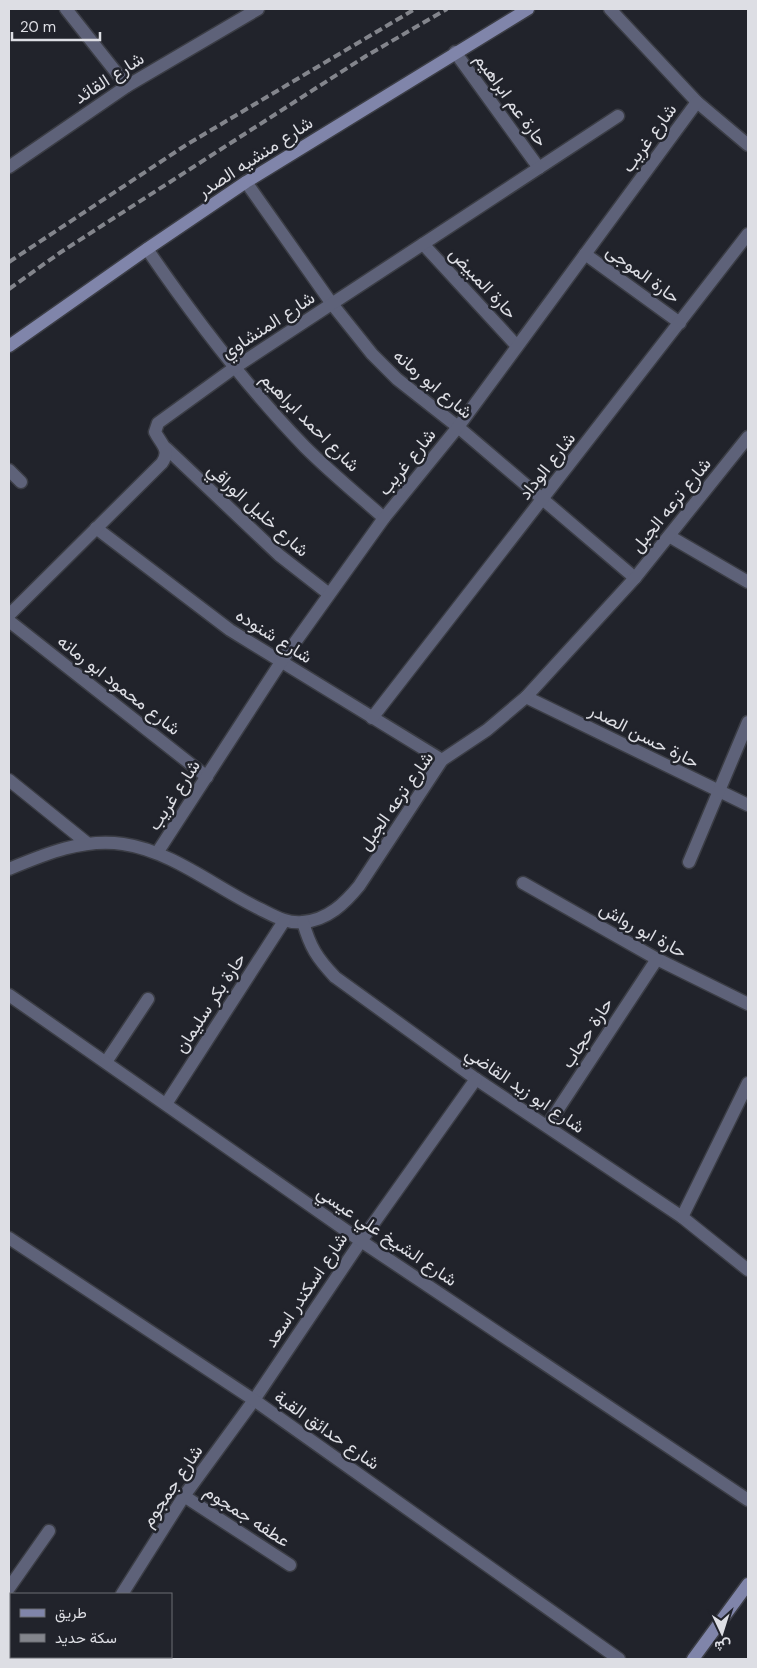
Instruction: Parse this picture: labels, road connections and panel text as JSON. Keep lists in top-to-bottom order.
{
  "streets": {
    "main road": ["شارع منشيه الصدر"],
    "street": [
      "شارع القائد",
      "حارة عم ابراهيم",
      "شارع غريب",
      "حارة الموجى",
      "حارة المبيض",
      "شارع المنشاوي",
      "شارع ابو رمانه",
      "شارع احمد ابراهيم",
      "شارع الوداد",
      "شارع ترعه الجبل",
      "شارع خليل الوراقي",
      "شارع شنوده",
      "شارع محمود ابو رمانه",
      "حارة حسن الصدر",
      "حارة ابو رواش",
      "حارة بكر سليمان",
      "حارة حجاب",
      "شارع ابو زيد القاضي",
      "شارع الشيخ علي عيسي",
      "شارع اسكندر اسعد",
      "شارع حدائق القبة",
      "شارع جمجوم",
      "عطفه جمجوم"
    ]
  },
  "crossings": [
    ["حارة عم ابراهيم", "شارع منشيه الصدر"],
    ["حارة عم ابراهيم", "شارع المنشاوي"],
    ["شارع غريب", "حارة الموجى"],
    ["شارع غريب", "حارة المبيض"],
    ["شارع غريب", "شارع ابو رمانه"],
    ["شارع غريب", "شارع احمد ابراهيم"],
    ["شارع غريب", "شارع ترعه الجبل"],
    ["شارع غريب", "شارع خليل الوراقي"],
    ["شارع غريب", "شارع شنوده"],
    ["شارع غريب", "شارع محمود ابو رمانه"],
    ["شارع منشيه الصدر", "شارع ابو رمانه"],
    ["شارع منشيه الصدر", "شارع احمد ابراهيم"],
    ["حارة الموجى", "شارع الوداد"],
    ["حارة المبيض", "شارع المنشاوي"],
    ["شارع المنشاوي", "شارع ابو رمانه"],
    ["شارع المنشاوي", "شارع احمد ابراهيم"],
    ["شارع المنشاوي", "شارع خليل الوراقي"],
    ["شارع ابو رمانه", "شارع الوداد"],
    ["شارع ابو رمانه", "شارع ترعه الجبل"],
    ["شارع الوداد", "شارع شنوده"],
    ["شارع ترعه الجبل", "شارع شنوده"],
    ["شارع ترعه الجبل", "حارة حسن الصدر"],
    ["شارع ترعه الجبل", "حارة بكر سليمان"],
    ["شارع ترعه الجبل", "شارع ابو زيد القاضي"],
    ["حارة ابو رواش", "حارة حجاب"],
    ["حارة بكر سليمان", "شارع الشيخ علي عيسي"],
    ["حارة حجاب", "شارع ابو زيد القاضي"],
    ["شارع ابو زيد القاضي", "شارع اسكندر اسعد"],
    ["شارع الشيخ علي عيسي", "شارع اسكندر اسعد"],
    ["شارع اسكندر اسعد", "شارع حدائق القبة"],
    ["شارع اسكندر اسعد", "شارع جمجوم"],
    ["شارع حدائق القبة", "شارع جمجوم"],
    ["شارع جمجوم", "عطفه جمجوم"]
  ],
  "legend": ["طريق", "سكة حديد"],
  "scale_bar": "20 m",
  "north": "bottom"
}
